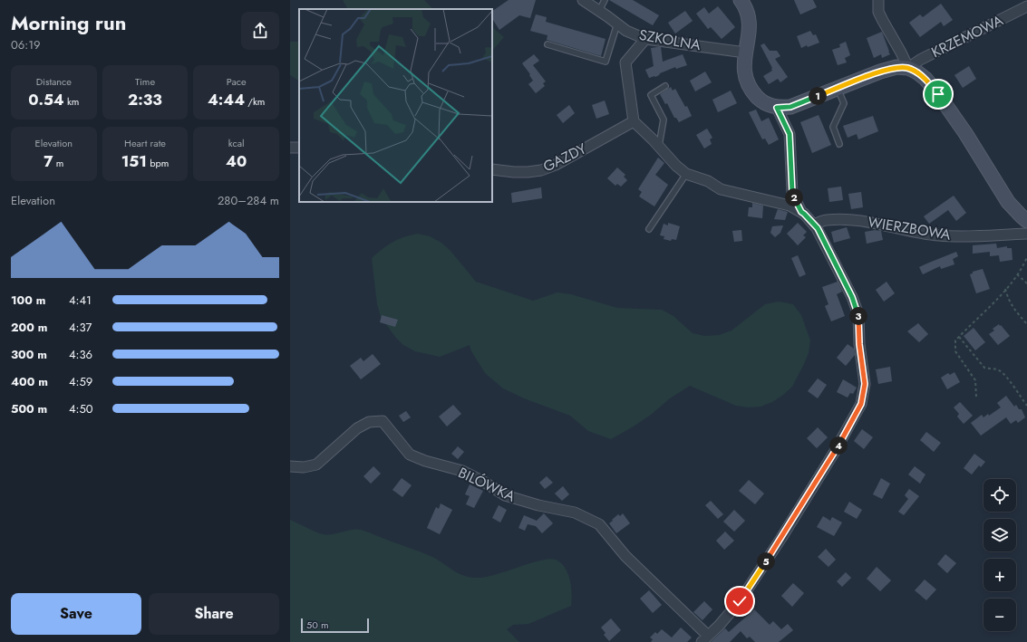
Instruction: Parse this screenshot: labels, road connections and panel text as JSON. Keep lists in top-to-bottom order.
{
  "streets": {
    "street": [
      "KRZEMOWA",
      "SZKOLNA",
      "GAZDY",
      "WIERZBOWA",
      "BILÓWKA"
    ]
  },
  "scale_bar": "50 m",
  "page": {
    "heading": ["Morning run", "06:19"],
    "stats": [
      ["Distance", "0.54 km"],
      ["Time", "2:33"],
      ["Pace", "4:44 /km"],
      ["Elevation", "7 m"],
      ["Heart rate", "151 bpm"],
      ["kcal", "40"]
    ],
    "pins": [
      "1",
      "2",
      "3",
      "4",
      "5"
    ],
    "chart": ["Elevation", "280–284 m"],
    "list": [
      {
        "name": "100 m",
        "note": "4:41"
      },
      {
        "name": "200 m",
        "note": "4:37"
      },
      {
        "name": "300 m",
        "note": "4:36"
      },
      {
        "name": "400 m",
        "note": "4:59"
      },
      {
        "name": "500 m",
        "note": "4:50"
      }
    ],
    "map_buttons": ["+", "−"],
    "buttons": ["Save", "Share"],
    "scale": "50 m"
  }
}
